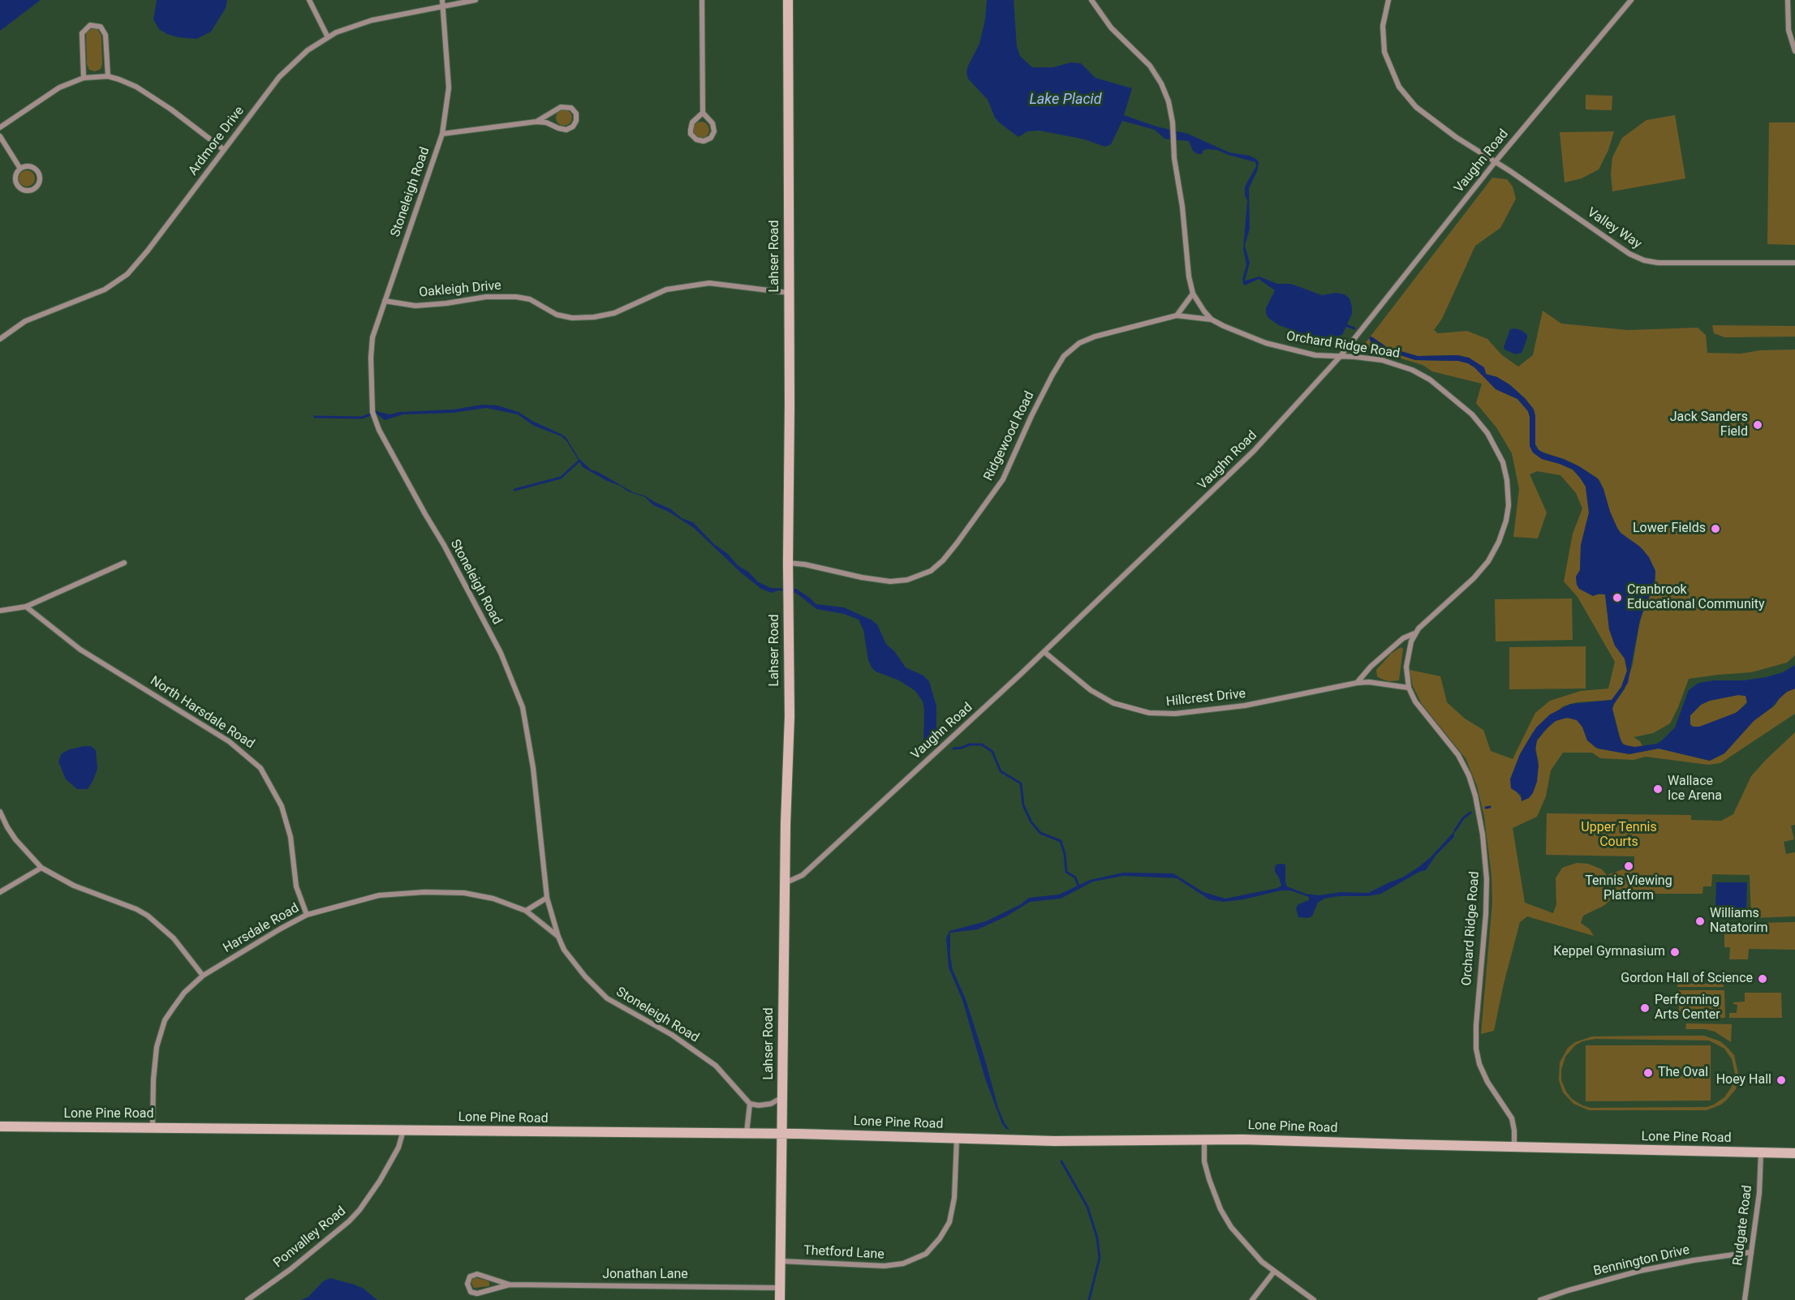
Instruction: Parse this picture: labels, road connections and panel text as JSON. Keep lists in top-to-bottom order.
{
  "streets": {
    "street": [
      "Ardmore Drive",
      "Vaughn Road",
      "Stoneleigh Road",
      "Valley Way",
      "Lahser Road",
      "Oakleigh Drive",
      "Orchard Ridge Road",
      "Ridgewood Road",
      "Hillcrest Drive",
      "North Harsdale Road",
      "Harsdale Road",
      "Lone Pine Road",
      "Rudgate Road",
      "Ponvalley Road",
      "Thetford Lane",
      "Bennington Drive",
      "Jonathan Lane"
    ]
  },
  "crossings": [
    ["Ardmore Drive", "Stoneleigh Road"],
    ["Vaughn Road", "Valley Way"],
    ["Vaughn Road", "Lahser Road"],
    ["Vaughn Road", "Orchard Ridge Road"],
    ["Vaughn Road", "Hillcrest Drive"],
    ["Stoneleigh Road", "Oakleigh Drive"],
    ["Stoneleigh Road", "Harsdale Road"],
    ["Lahser Road", "Oakleigh Drive"],
    ["Lahser Road", "Ridgewood Road"],
    ["Lahser Road", "Lone Pine Road"],
    ["Lahser Road", "Thetford Lane"],
    ["Lahser Road", "Jonathan Lane"],
    ["Orchard Ridge Road", "Ridgewood Road"],
    ["Orchard Ridge Road", "Hillcrest Drive"],
    ["Orchard Ridge Road", "Lone Pine Road"],
    ["North Harsdale Road", "Harsdale Road"],
    ["Harsdale Road", "Lone Pine Road"],
    ["Lone Pine Road", "Rudgate Road"],
    ["Lone Pine Road", "Ponvalley Road"],
    ["Lone Pine Road", "Thetford Lane"],
    ["Rudgate Road", "Bennington Drive"]
  ],
  "water": ["Lake Placid"],
  "parks": ["Upper Tennis Courts"],
  "places": [
    "Jack Sanders Field",
    "Lower Fields",
    "Cranbrook Educational Community",
    "Wallace Ice Arena",
    "Tennis Viewing Platform",
    "Williams Natatorim",
    "Keppel Gymnasium",
    "Gordon Hall of Science",
    "Performing Arts Center",
    "The Oval",
    "Hoey Hall"
  ]
}
